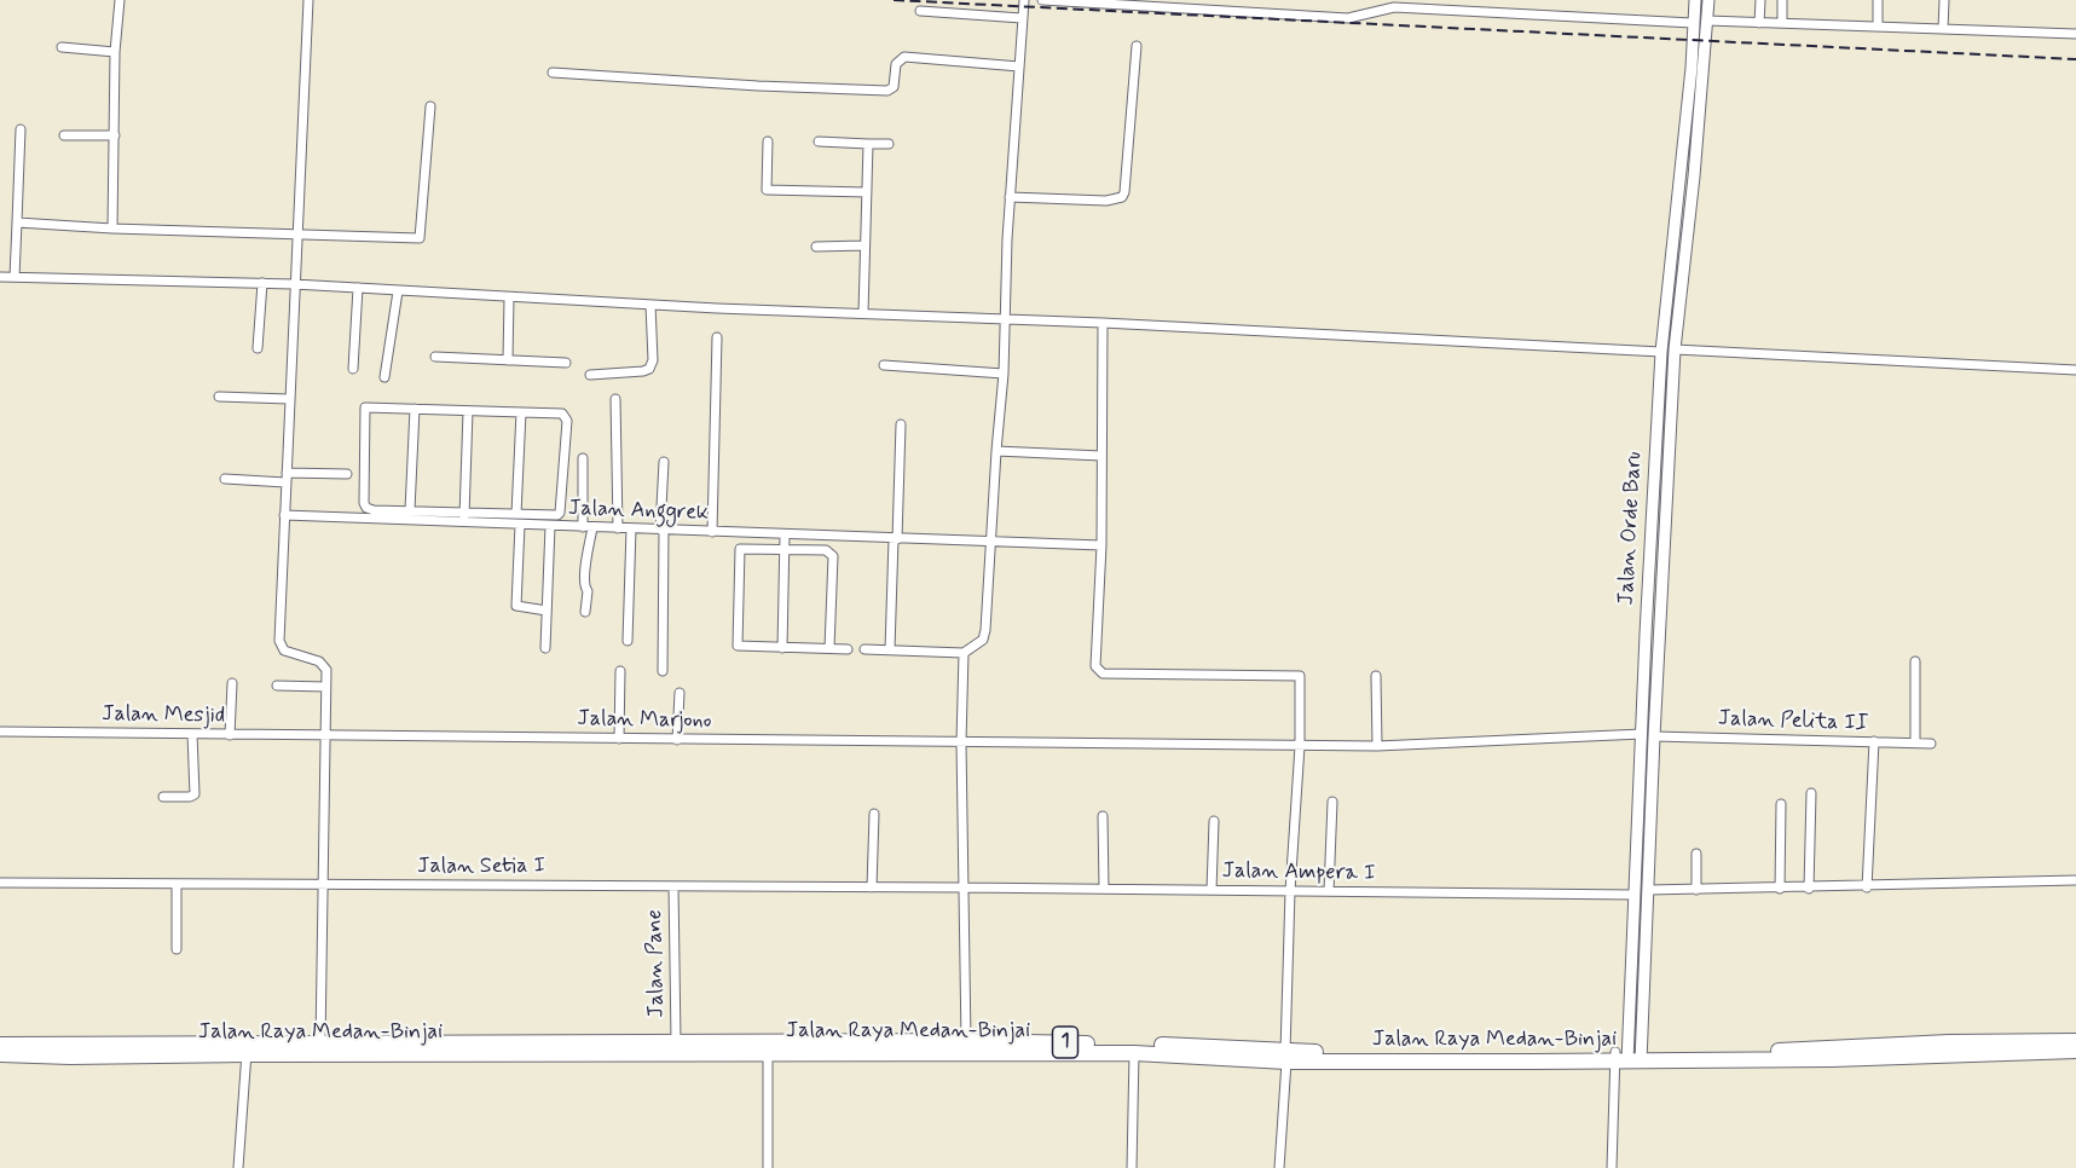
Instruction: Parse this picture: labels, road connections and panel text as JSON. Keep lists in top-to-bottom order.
{
  "streets": {
    "highway": ["Jalan Raya Medan-Binjai", "1"],
    "main road": ["Jalan Orde Baru"],
    "street": [
      "Jalan Anggrek",
      "Jalan Mesjid",
      "Jalan Marjono",
      "Jalan Pelita II",
      "Jalan Setia I",
      "Jalan Ampera I",
      "Jalan Pane"
    ]
  },
  "crossings": [
    ["Jalan Orde Baru", "Jalan Marjono"],
    ["Jalan Orde Baru", "Jalan Pelita II"],
    ["Jalan Orde Baru", "Jalan Ampera I"],
    ["Jalan Orde Baru", "Jalan Raya Medan-Binjai"],
    ["Jalan Mesjid", "Jalan Marjono"],
    ["Jalan Setia I", "Jalan Ampera I"],
    ["Jalan Setia I", "Jalan Pane"],
    ["Jalan Pane", "Jalan Raya Medan-Binjai"]
  ]
}
